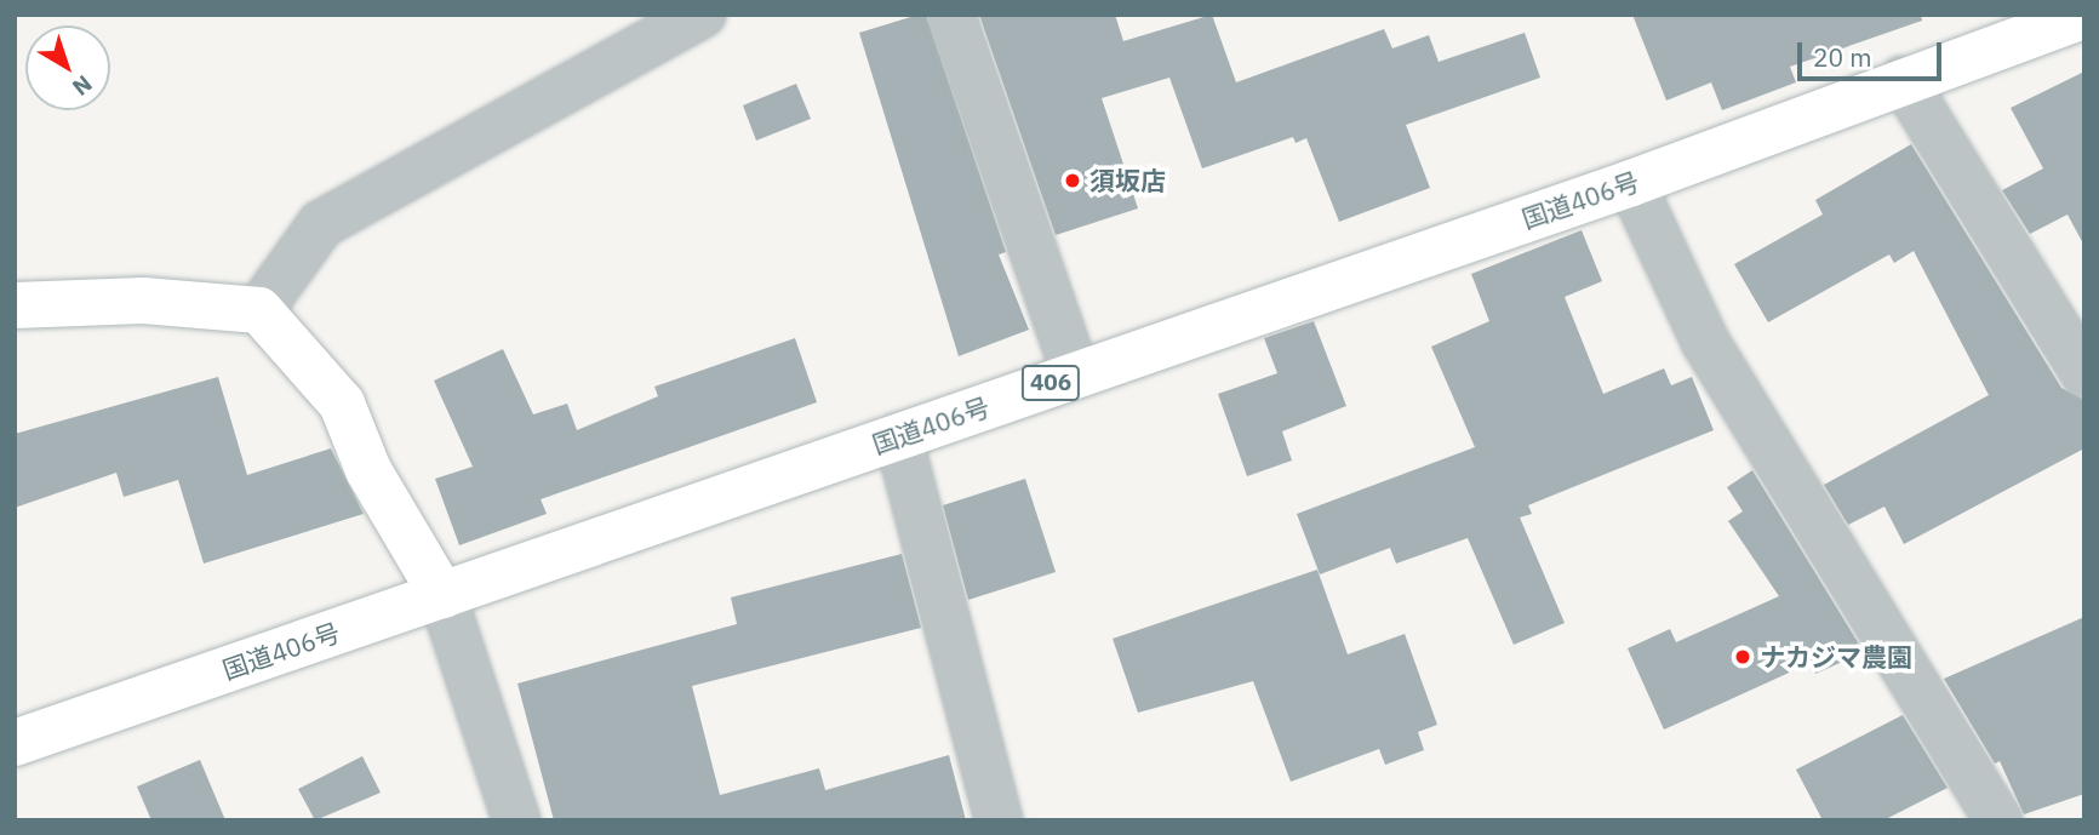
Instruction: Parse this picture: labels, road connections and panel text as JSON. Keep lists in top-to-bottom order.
{
  "streets": {
    "main road": ["国道406号", "406"]
  },
  "places": ["須坂店", "ナカジマ農園"],
  "scale_bar": "20 m",
  "north": "bottom right"
}
